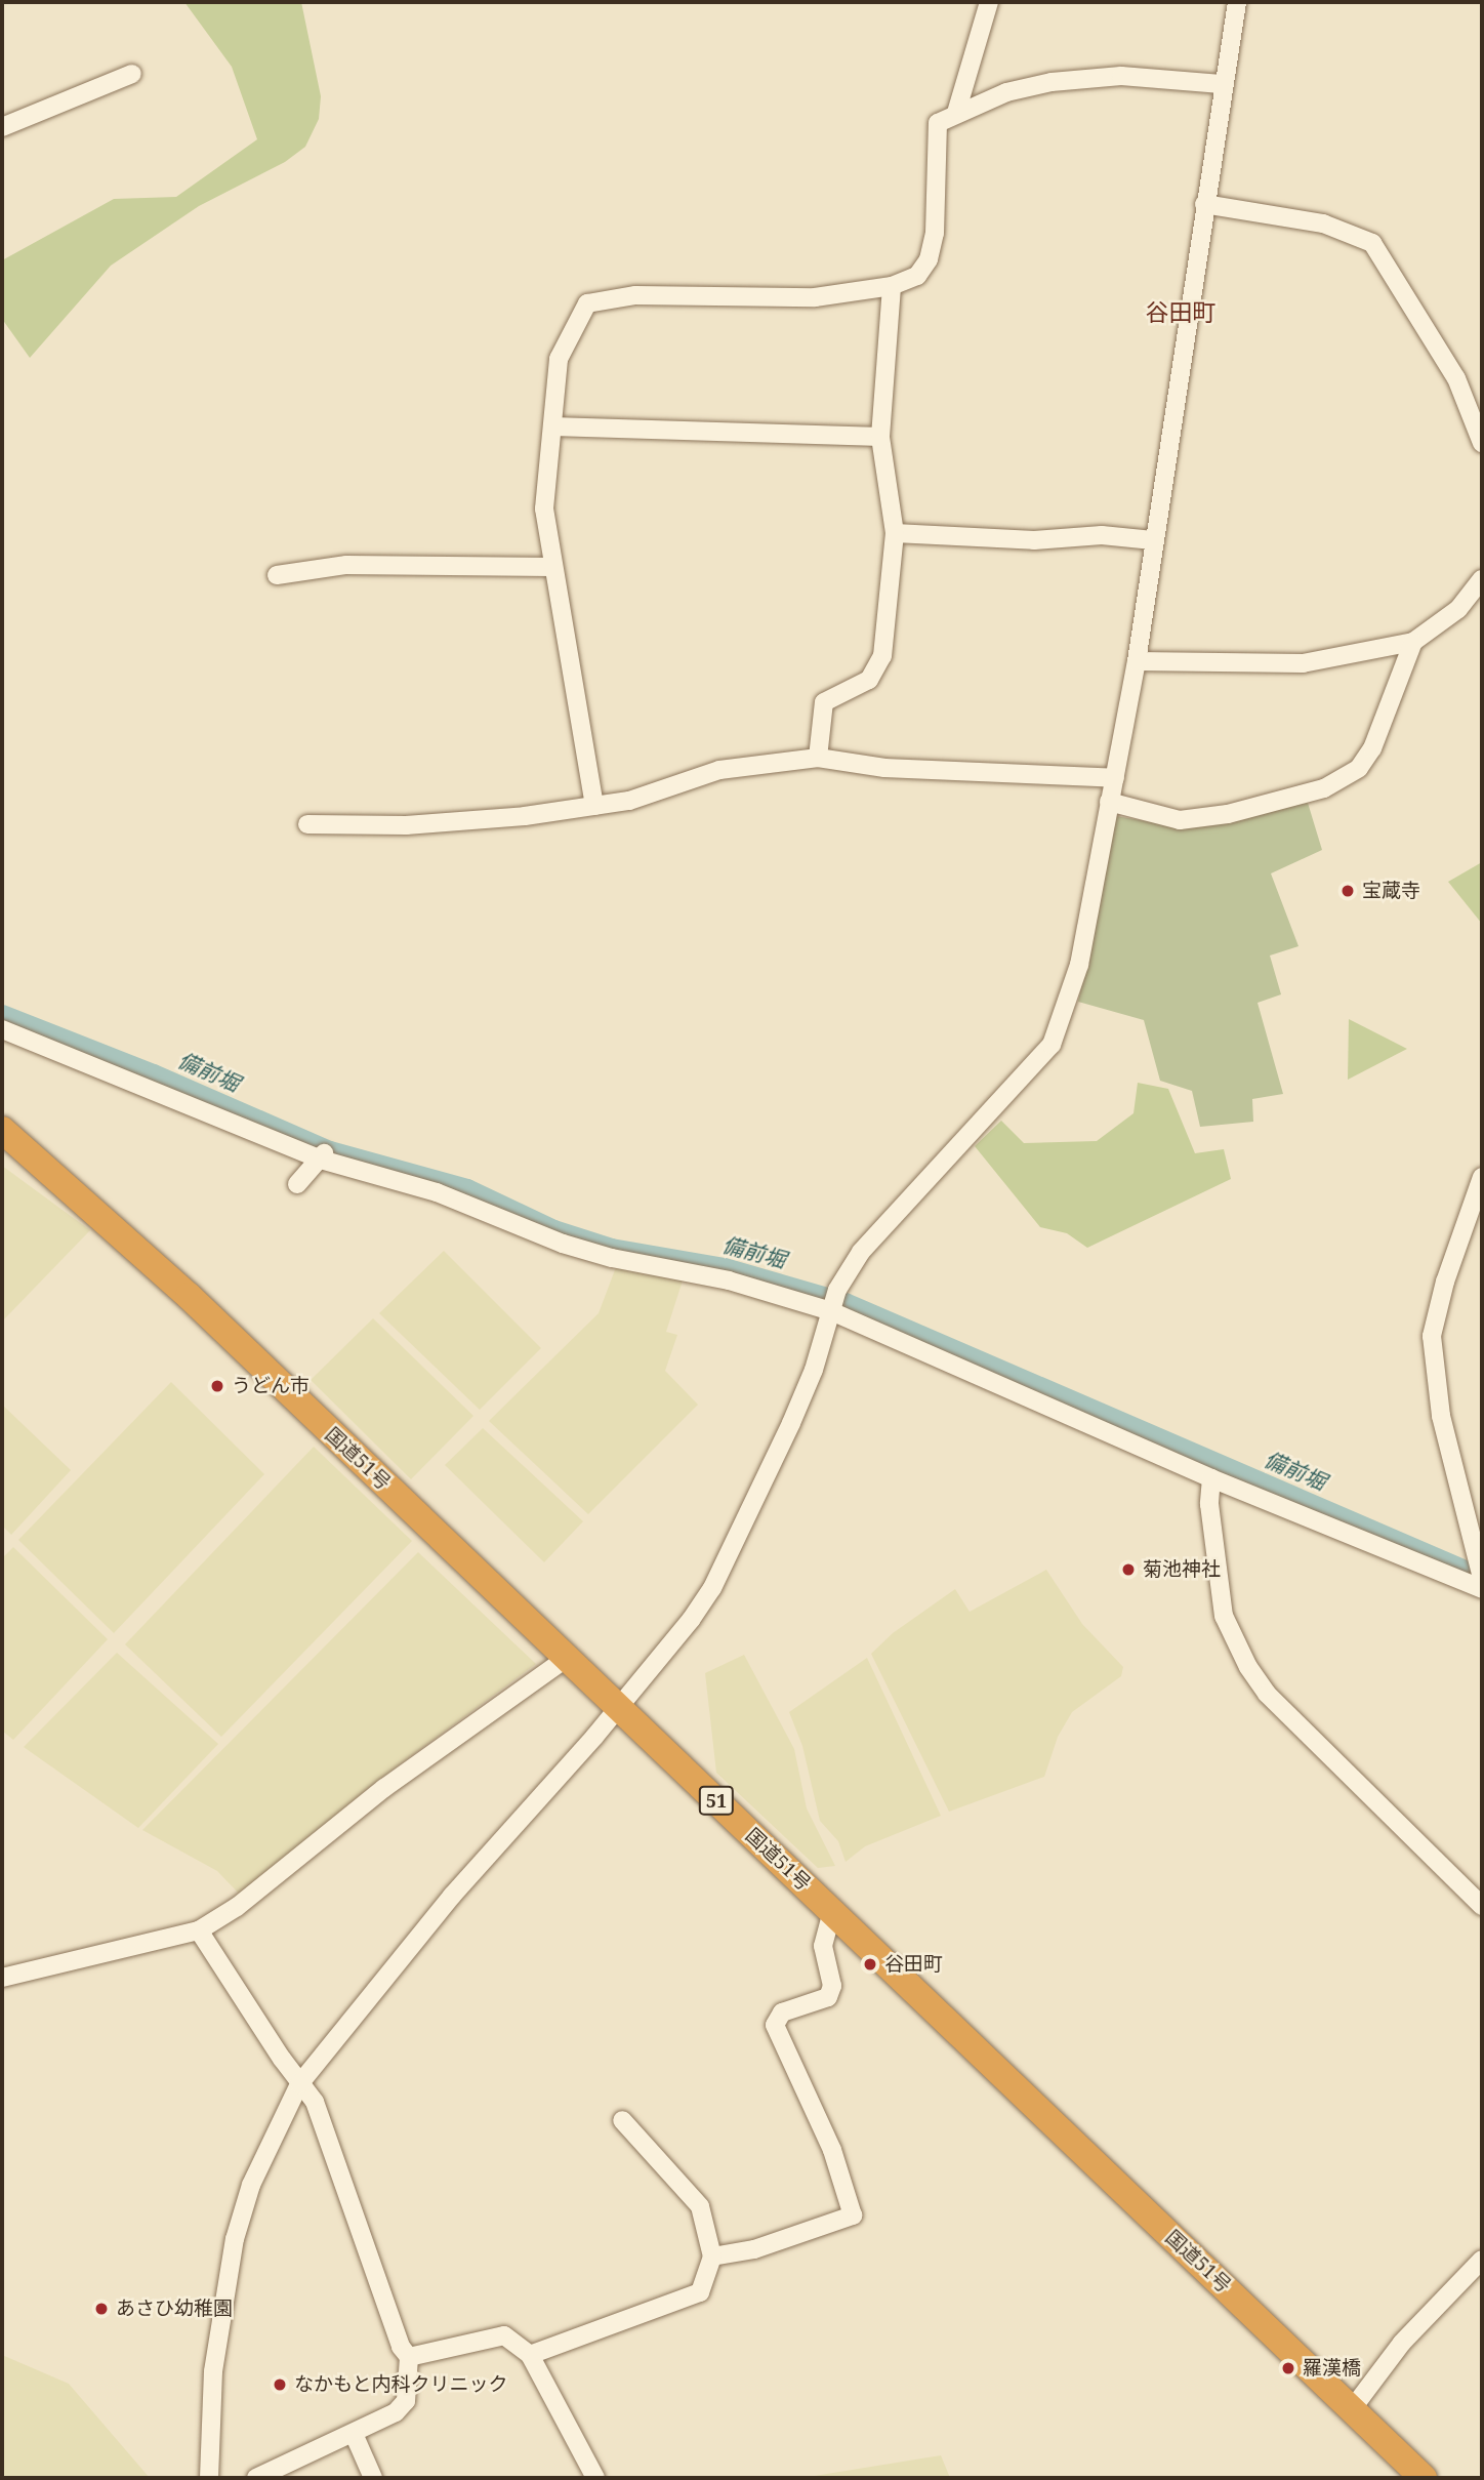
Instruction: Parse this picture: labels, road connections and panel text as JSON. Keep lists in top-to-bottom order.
{
  "streets": {
    "highway": ["国道51号", "51"]
  },
  "districts": ["谷田町"],
  "water": ["備前堀"],
  "places": [
    "宝蔵寺",
    "うどん市",
    "菊池神社",
    "谷田町",
    "あさひ幼稚園",
    "羅漢橋",
    "なかもと内科クリニック"
  ]
}
